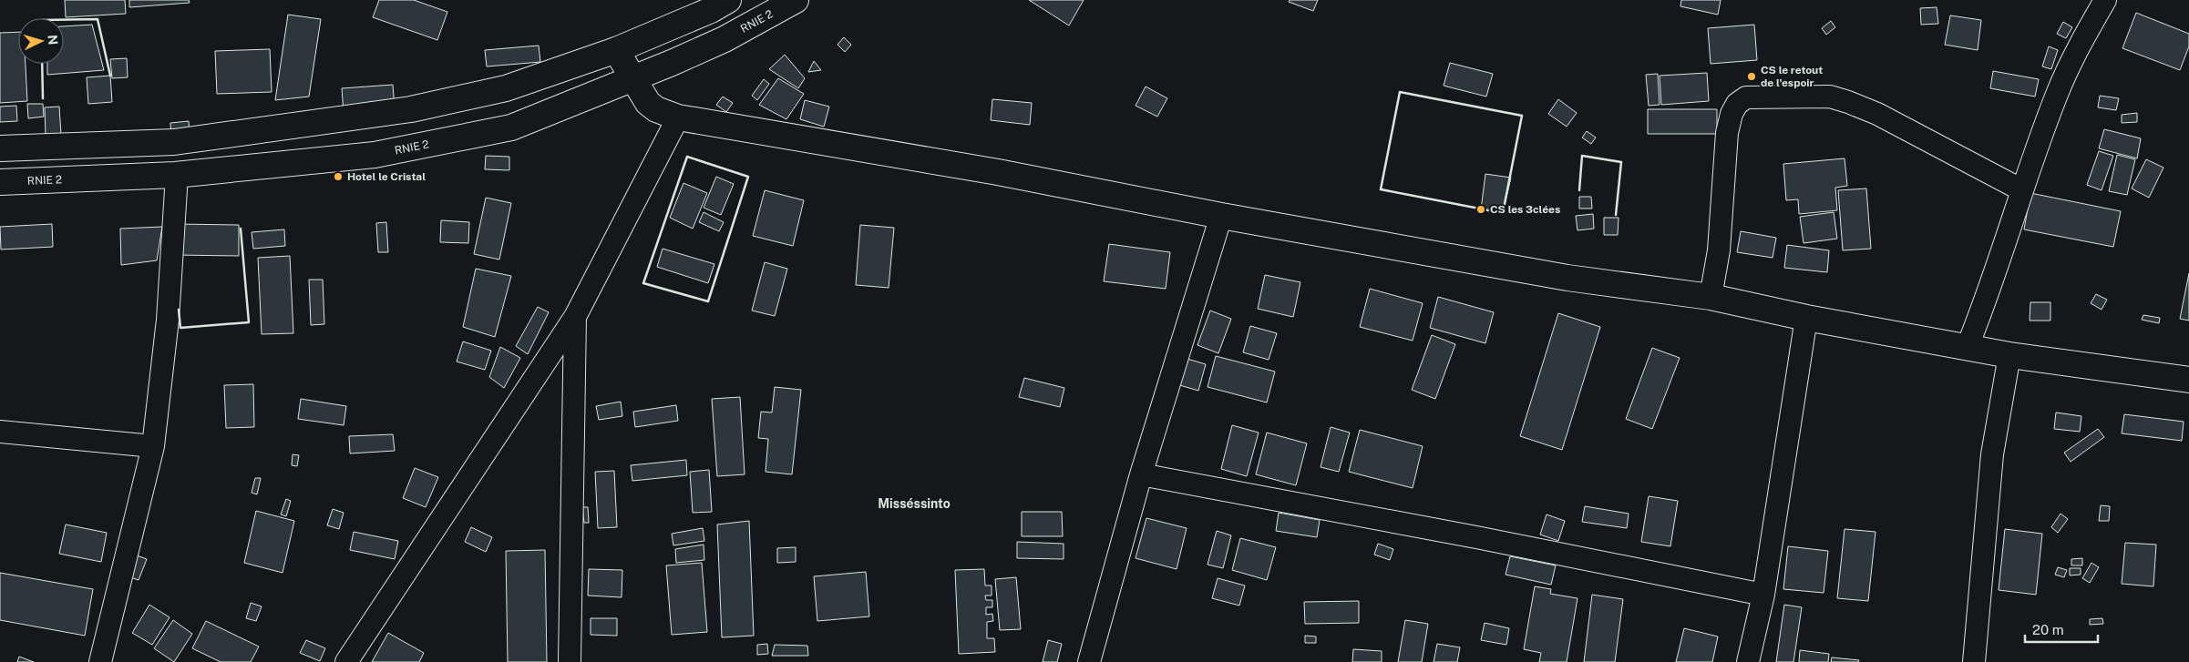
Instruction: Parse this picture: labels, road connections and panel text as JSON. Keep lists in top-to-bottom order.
{
  "streets": {
    "main road": ["RNIE 2"]
  },
  "districts": ["Misséssinto"],
  "places": ["CS le retout de l'espoir", "Hotel le Cristal", "CS les 3clées"],
  "scale_bar": "20 m",
  "north": "right"
}
